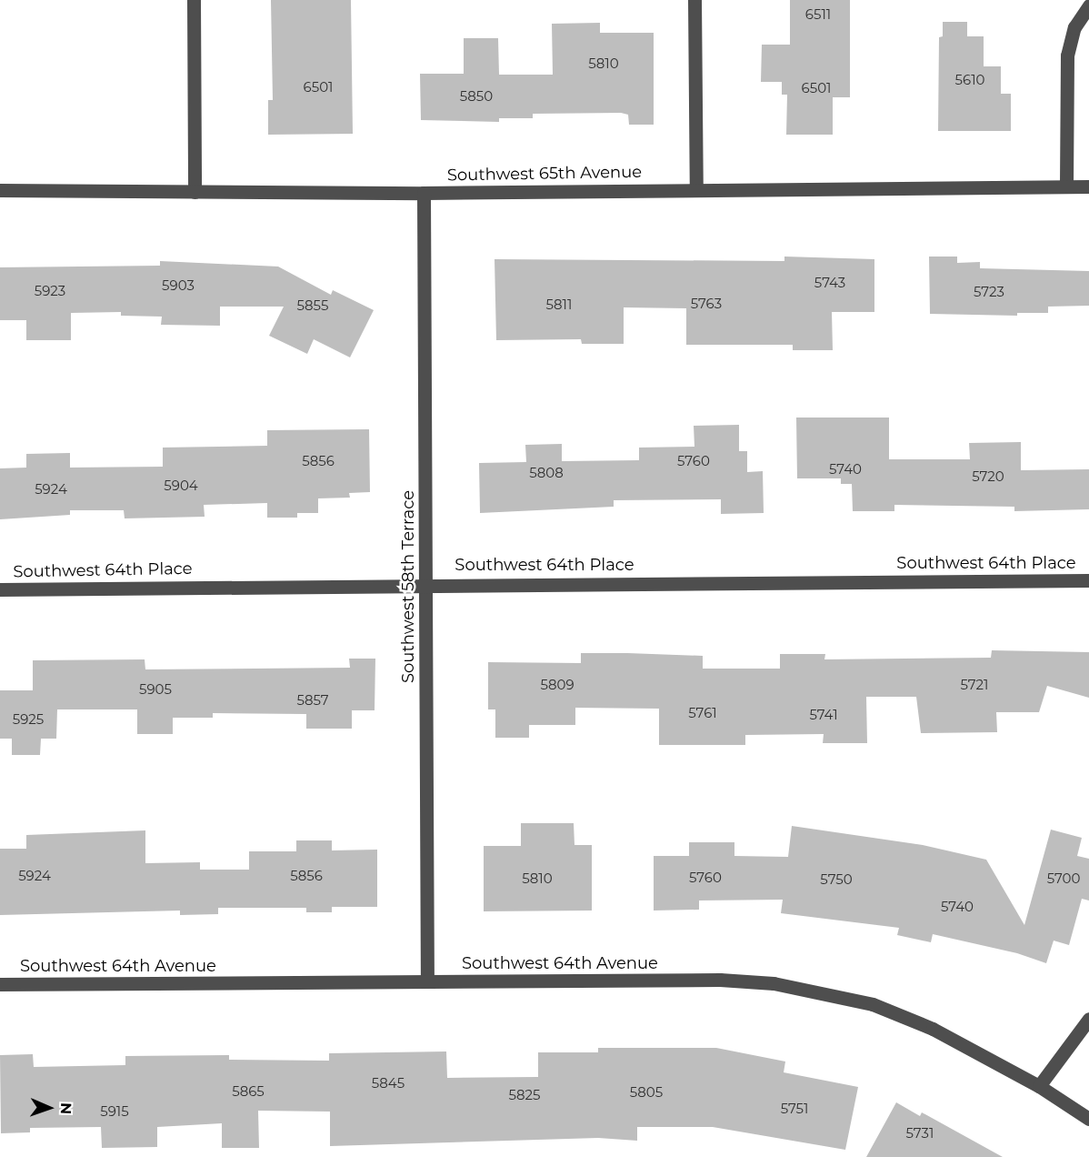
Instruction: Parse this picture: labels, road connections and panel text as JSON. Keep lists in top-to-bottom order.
{
  "streets": {
    "street": [
      "Southwest 65th Avenue",
      "Southwest 64th Place",
      "Southwest 58th Terrace",
      "Southwest 64th Avenue"
    ]
  },
  "crossings": [
    ["Southwest 65th Avenue", "Southwest 58th Terrace"],
    ["Southwest 64th Place", "Southwest 58th Terrace"],
    ["Southwest 58th Terrace", "Southwest 64th Avenue"]
  ],
  "house_numbers": [
    "6511",
    "5810",
    "5610",
    "6501",
    "6501",
    "5850",
    "5743",
    "5903",
    "5923",
    "5723",
    "5763",
    "5811",
    "5855",
    "5856",
    "5760",
    "5740",
    "5808",
    "5720",
    "5904",
    "5924",
    "5809",
    "5721",
    "5905",
    "5857",
    "5761",
    "5741",
    "5925",
    "5924",
    "5856",
    "5760",
    "5810",
    "5700",
    "5750",
    "5740",
    "5845",
    "5865",
    "5805",
    "5825",
    "5751",
    "5915",
    "5731"
  ],
  "north": "right"
}
